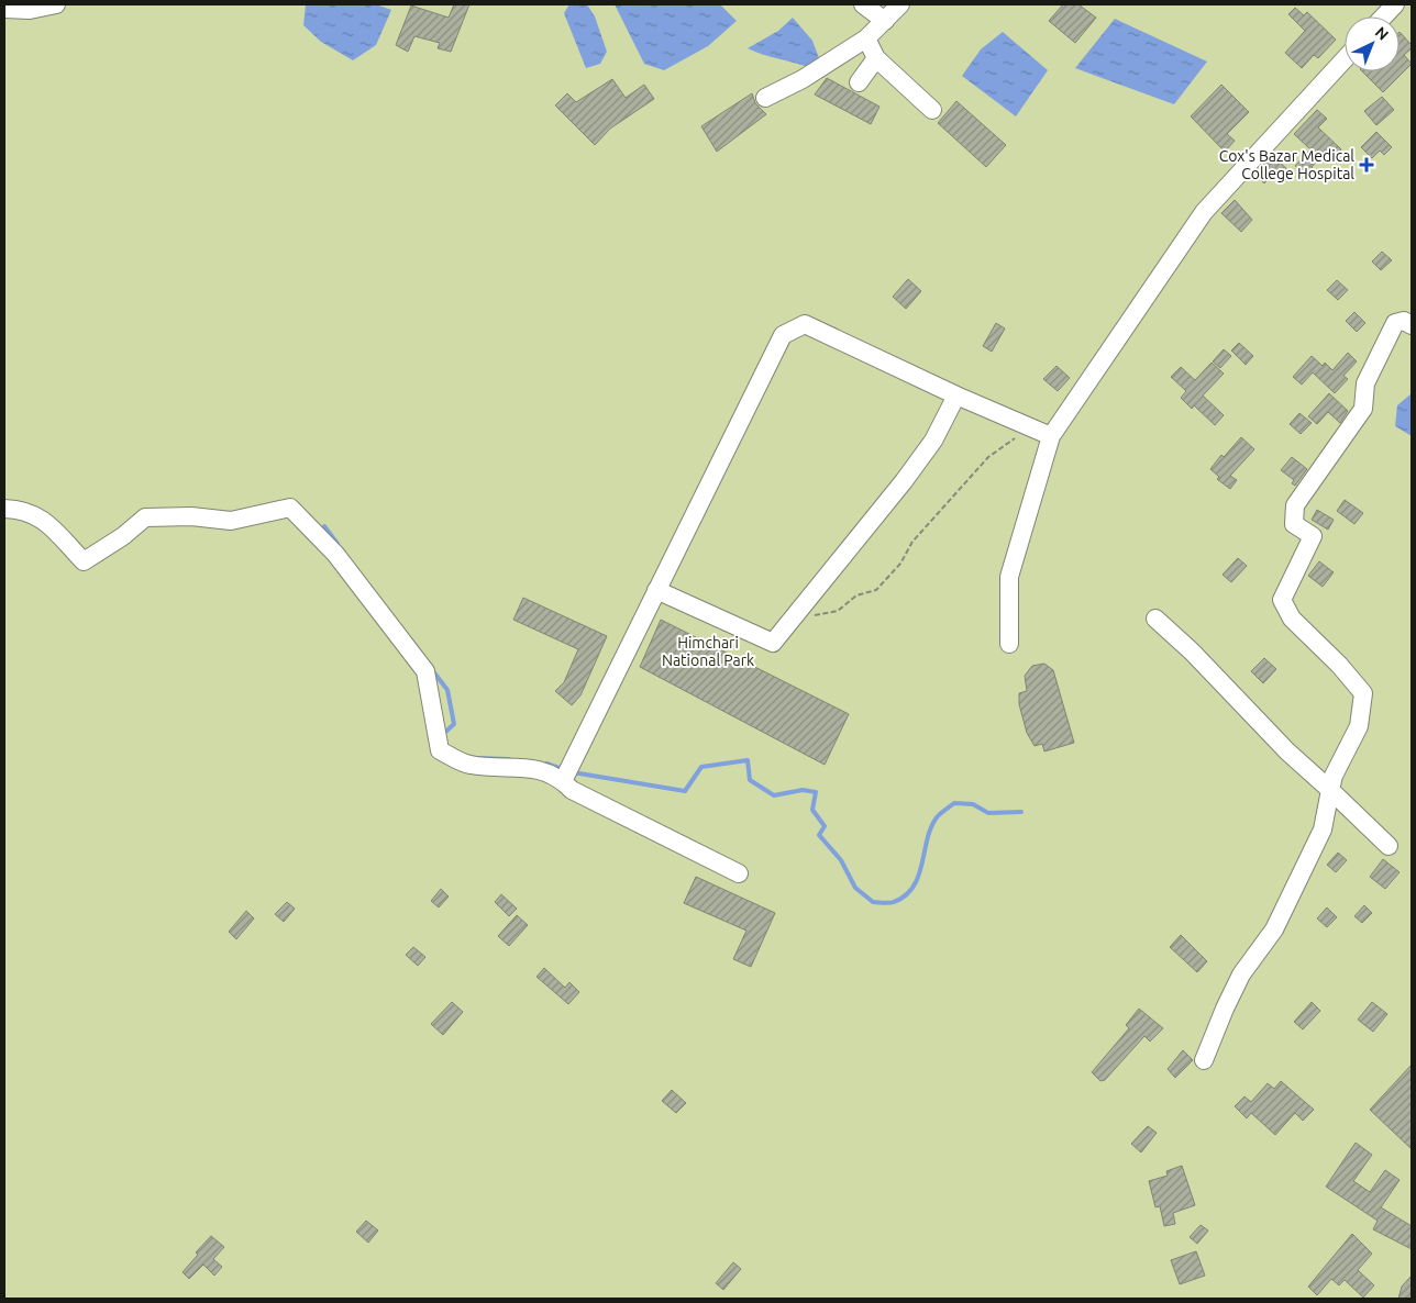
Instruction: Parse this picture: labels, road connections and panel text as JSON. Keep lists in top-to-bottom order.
{
  "parks": ["Himchari National Park"],
  "places": {
    "health": ["Cox's Bazar Medical College Hospital"]
  },
  "north": "top right"
}
